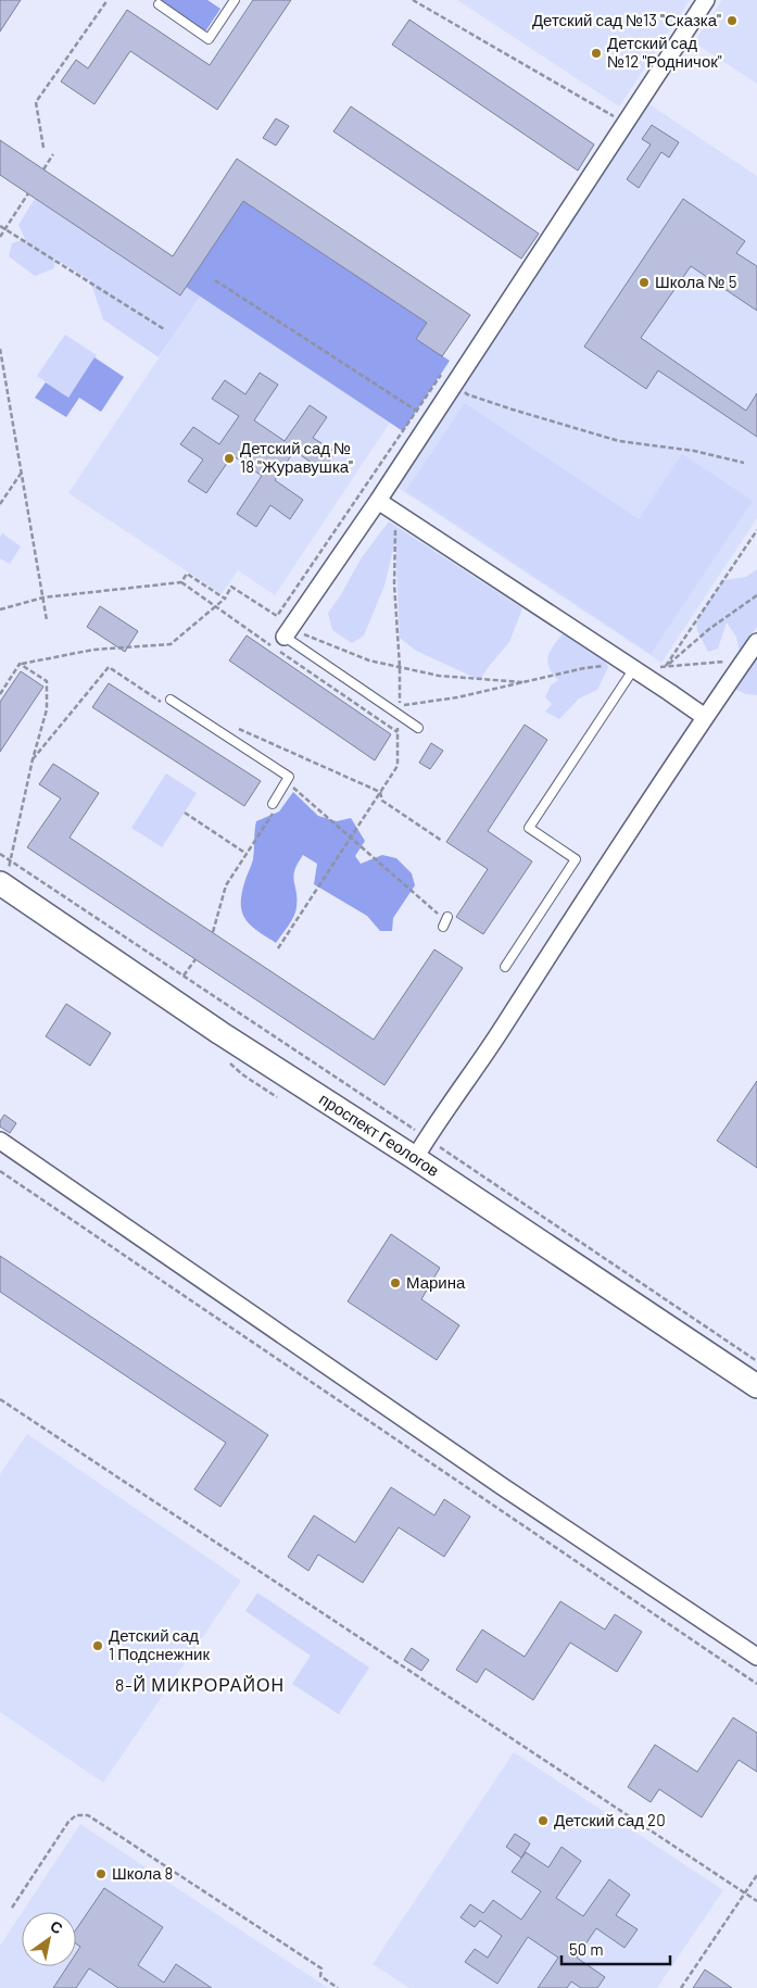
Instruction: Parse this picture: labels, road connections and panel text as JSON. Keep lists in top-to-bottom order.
{
  "streets": {
    "street": ["проспект Геологов"]
  },
  "districts": ["8-Й МИКРОРАЙОН"],
  "places": [
    "Детский сад №13 \"Сказка\"",
    "Детский сад №12 \"Родничок\"",
    "Школа № 5",
    "Детский сад № 18 \"Журавушка\"",
    "Марина",
    "Детский сад 1 Подснежник",
    "Детский сад 20",
    "Школа 8"
  ],
  "scale_bar": "50 m",
  "north": "top right"
}
